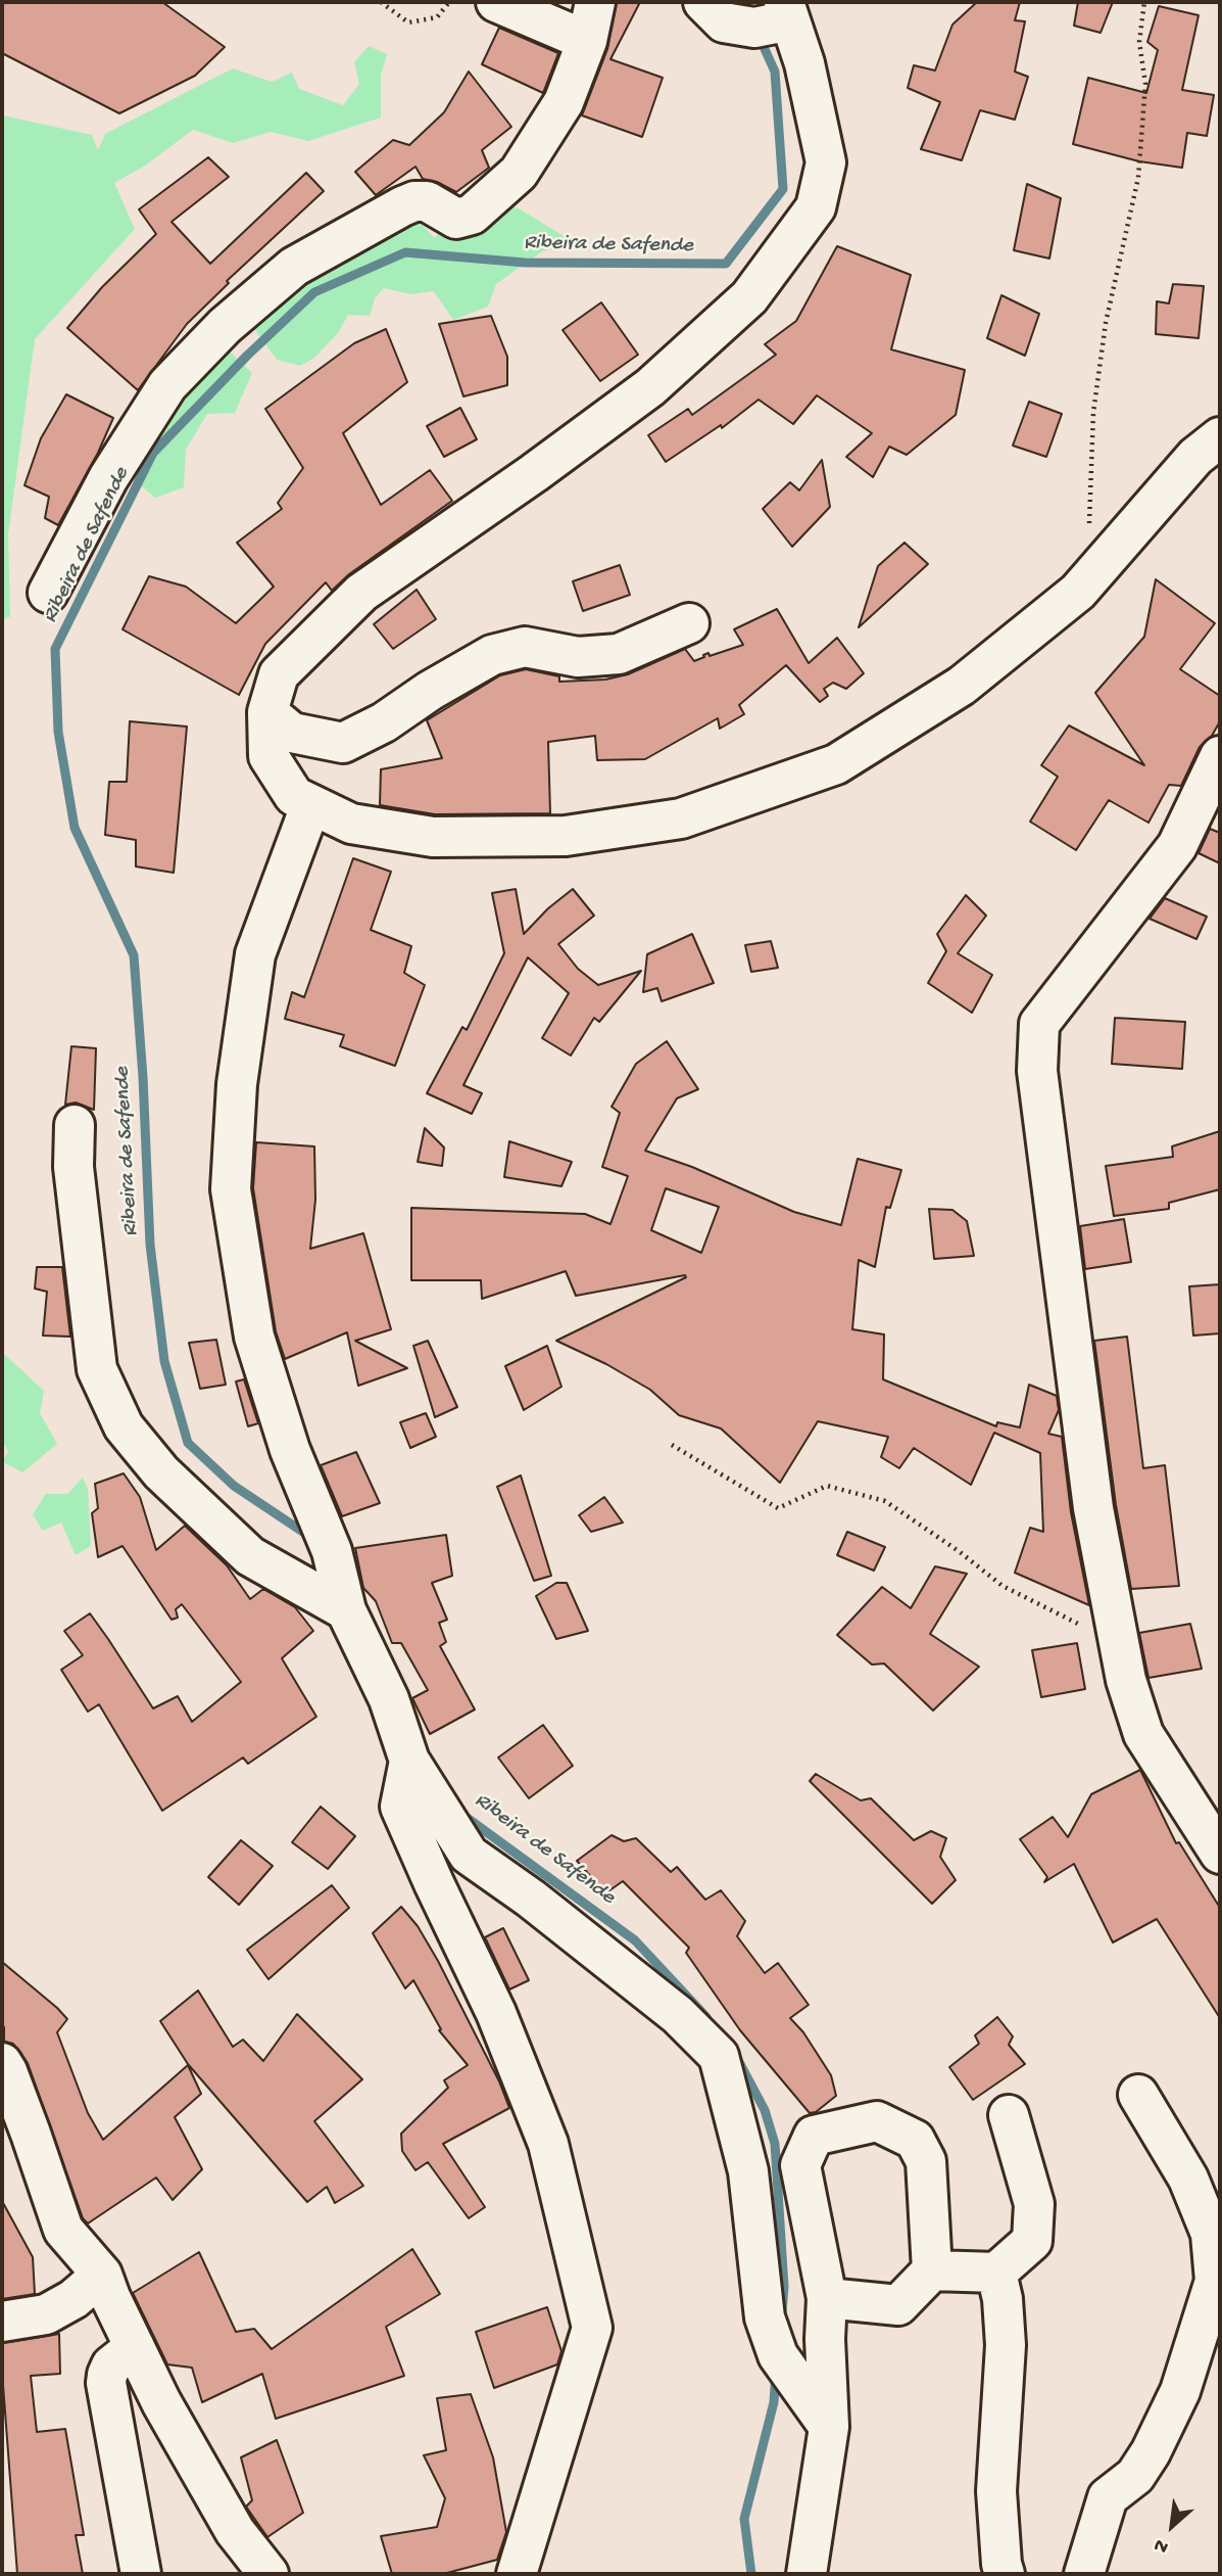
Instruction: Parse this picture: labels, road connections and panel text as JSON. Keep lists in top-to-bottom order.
{
  "water": ["Ribeira de Safende"],
  "north": "bottom left"
}
